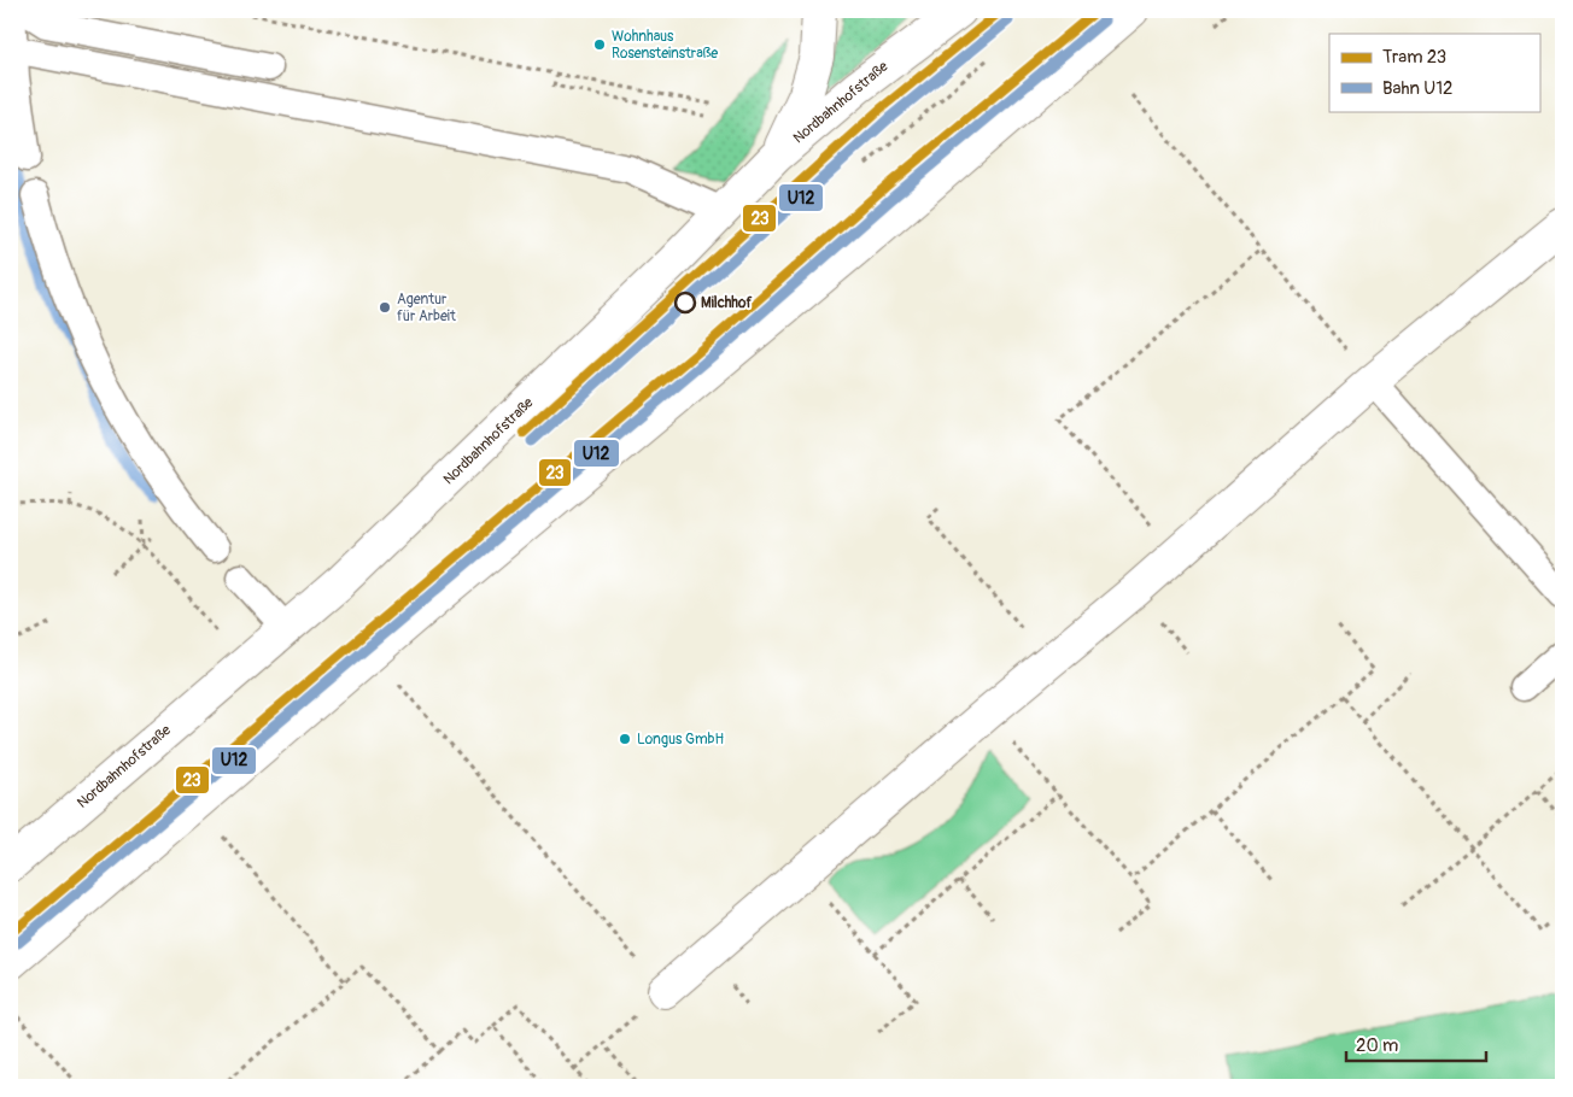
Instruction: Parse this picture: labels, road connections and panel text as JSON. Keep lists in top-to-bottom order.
{
  "streets": {
    "street": ["Nordbahnhofstraße"]
  },
  "places": [
    "Wohnhaus Rosensteinstraße",
    "Milchhof",
    "Agentur für Arbeit",
    "Longus GmbH"
  ],
  "lines": ["tram line 23", "rail line U12"],
  "legend": ["Tram 23", "Bahn U12"],
  "scale_bar": "20 m"
}
